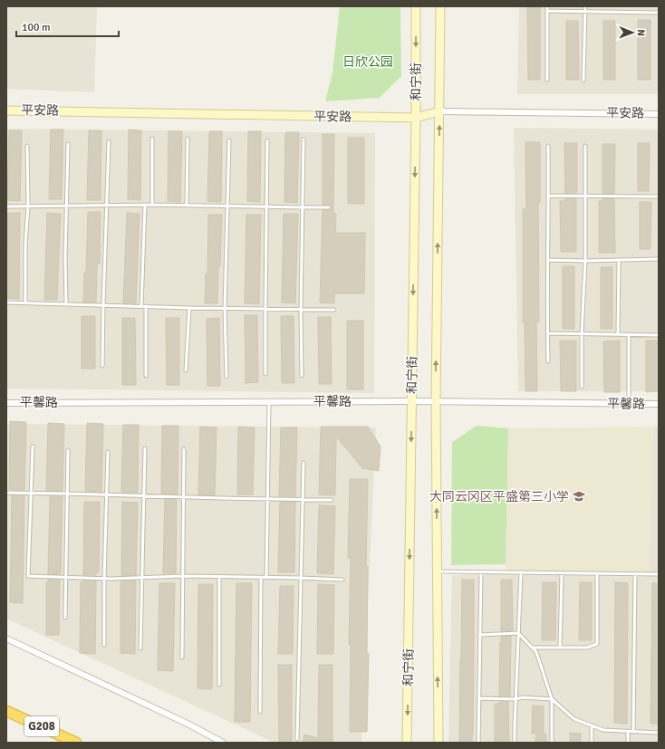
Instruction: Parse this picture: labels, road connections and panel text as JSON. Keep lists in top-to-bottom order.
{
  "streets": {
    "highway": ["G208"],
    "main road": ["和宁街", "平安路"],
    "street": ["平馨路"]
  },
  "crossings": [
    ["和宁街", "平安路"],
    ["和宁街", "平馨路"]
  ],
  "parks": ["日欣公园"],
  "places": {
    "school or university": ["大同云冈区平盛第三小学"]
  },
  "scale_bar": "100 m",
  "north": "right"
}
